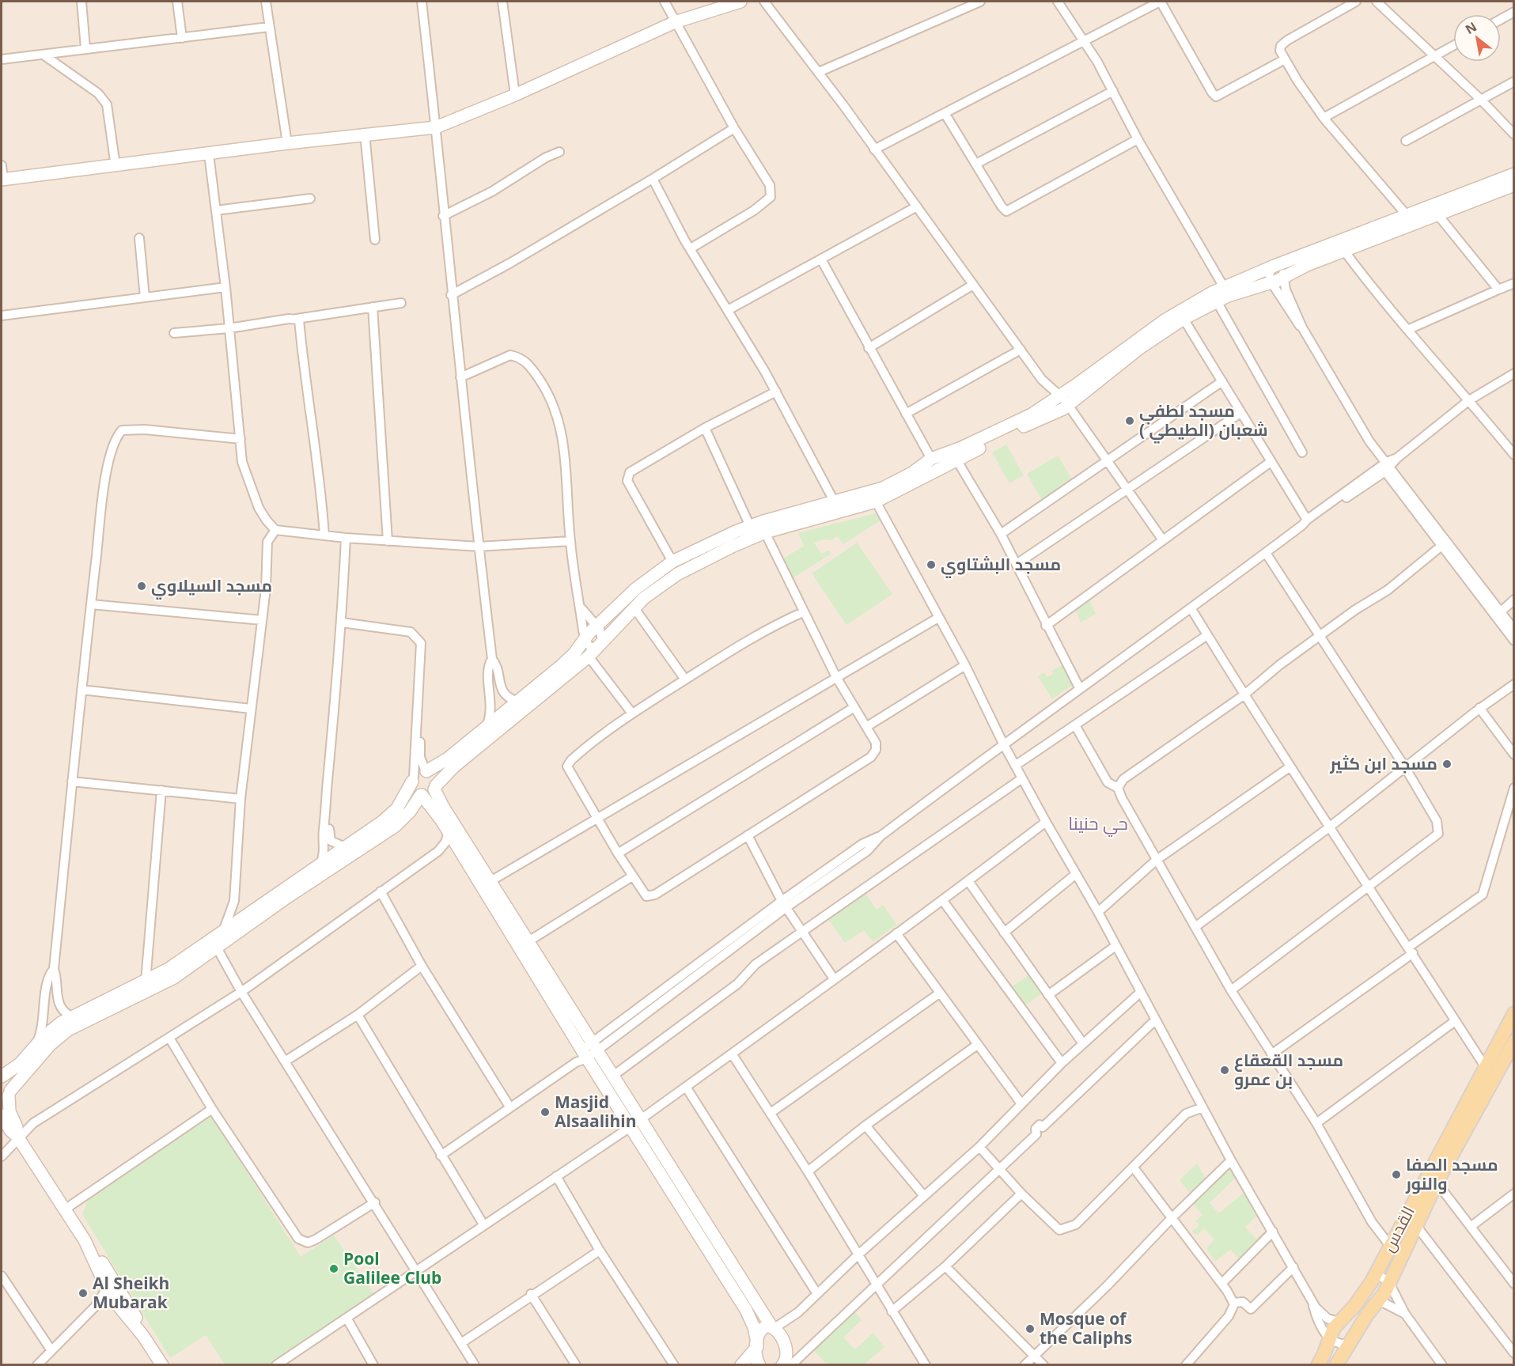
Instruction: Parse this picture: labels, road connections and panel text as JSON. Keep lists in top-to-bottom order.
{
  "streets": {
    "main road": ["القدس"]
  },
  "districts": ["حي حنينا"],
  "places": [
    "مسجد لطفي شعبان (الطيطي )",
    "مسجد البشتاوي",
    "مسجد السيلاوي",
    "مسجد ابن كثير",
    "مسجد القعقاع بن عمرو",
    "Masjid Alsaalihin",
    "مسجد الصفا والنور",
    "Pool Galilee Club",
    "Al Sheikh Mubarak",
    "Mosque of the Caliphs"
  ],
  "north": "top left"
}
